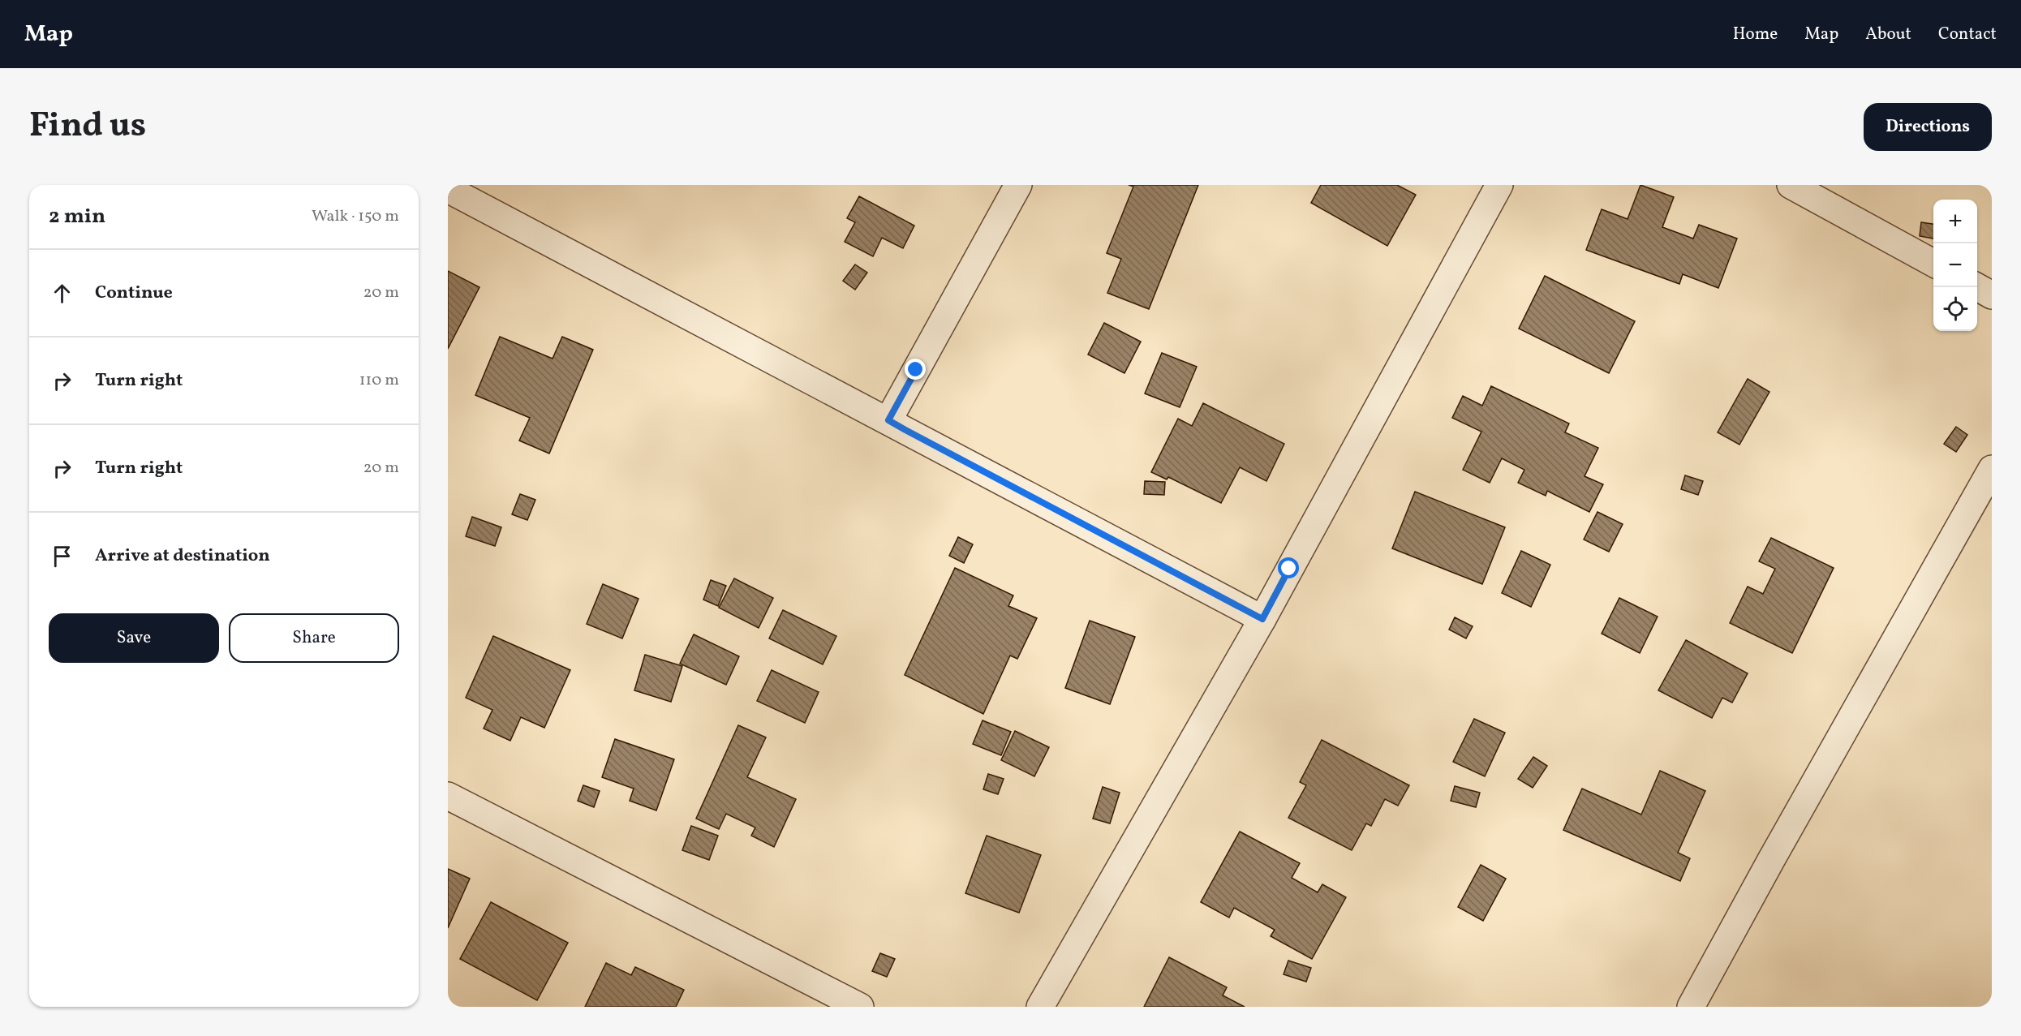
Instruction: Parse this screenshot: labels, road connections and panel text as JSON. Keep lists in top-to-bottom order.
{
  "page": {
    "header": "Map",
    "nav": [
      "Home",
      "Map",
      "About",
      "Contact"
    ],
    "title": "Find us",
    "buttons": [
      "Directions",
      ["Save", "Share"]
    ],
    "heading": ["2 min", "Walk · 150 m"],
    "map_buttons": ["+", "−"],
    "list": [
      ["Continue", "20 m"],
      ["Turn right", "110 m"],
      ["Turn right", "20 m"],
      "Arrive at destination"
    ]
  }
}
